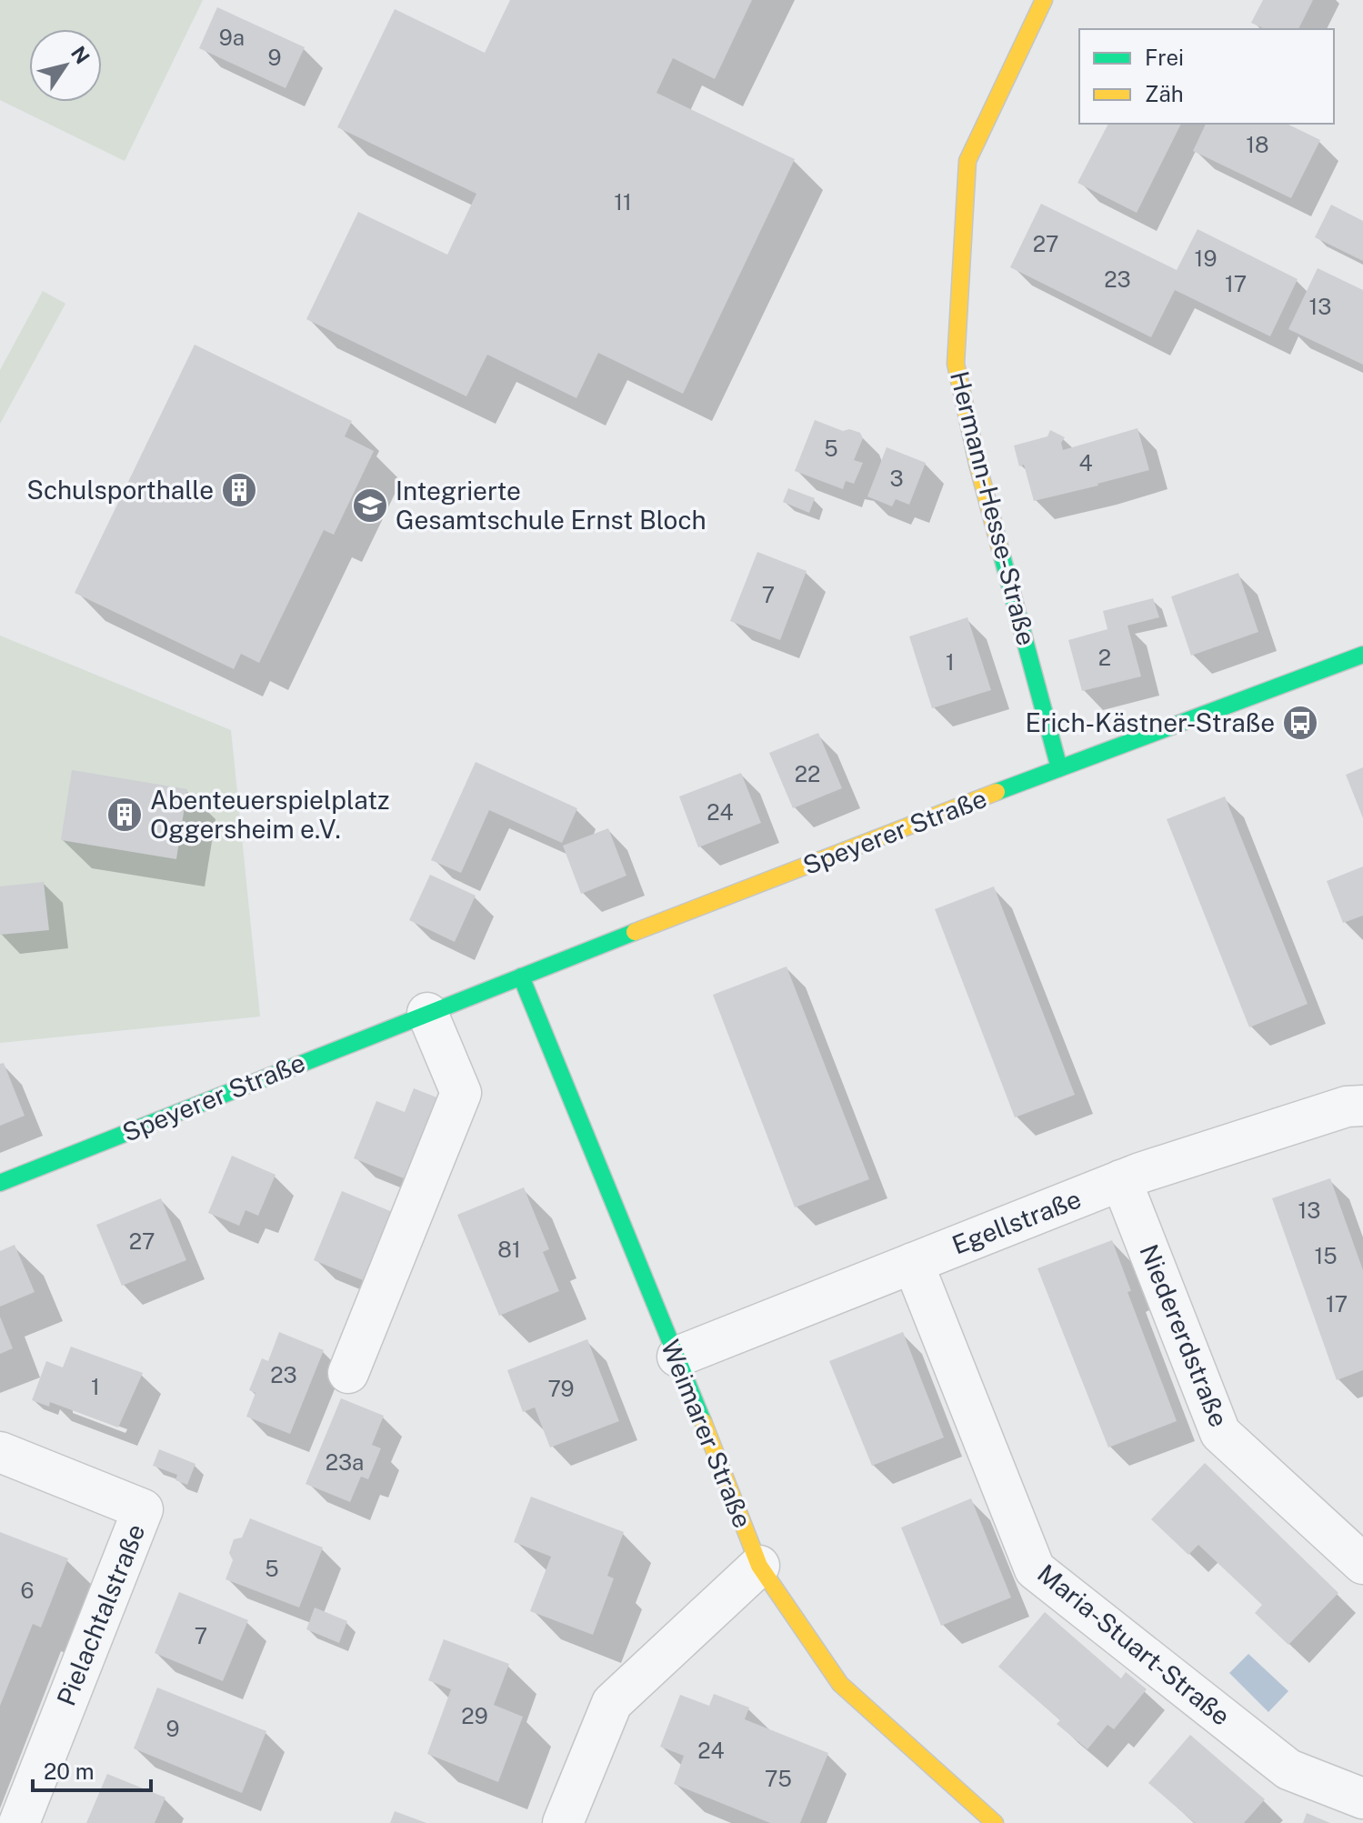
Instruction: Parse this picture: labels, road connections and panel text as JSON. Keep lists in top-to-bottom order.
{
  "streets": {
    "street": [
      "Hermann-Hesse-Straße",
      "Speyerer Straße",
      "Egellstraße",
      "Niedererdstraße",
      "Weimarer Straße",
      "Pielachtalstraße",
      "Maria-Stuart-Straße"
    ]
  },
  "crossings": [
    ["Hermann-Hesse-Straße", "Speyerer Straße"],
    ["Speyerer Straße", "Weimarer Straße"],
    ["Egellstraße", "Niedererdstraße"],
    ["Egellstraße", "Weimarer Straße"],
    ["Egellstraße", "Maria-Stuart-Straße"]
  ],
  "places": {
    "building": ["Schulsporthalle", "Abenteuerspielplatz Oggersheim e.V."],
    "school or university": ["Integrierte Gesamtschule Ernst Bloch"],
    "bus stop": ["Erich-Kästner-Straße"]
  },
  "house_numbers": [
    "9a",
    "9",
    "18",
    "11",
    "27",
    "19",
    "23",
    "17",
    "13",
    "5",
    "4",
    "3",
    "7",
    "2",
    "1",
    "22",
    "24",
    "13",
    "27",
    "81",
    "15",
    "17",
    "23",
    "1",
    "79",
    "23a",
    "5",
    "6",
    "7",
    "29",
    "9",
    "24",
    "75"
  ],
  "legend": ["Frei", "Zäh"],
  "scale_bar": "20 m",
  "north": "top right"
}
